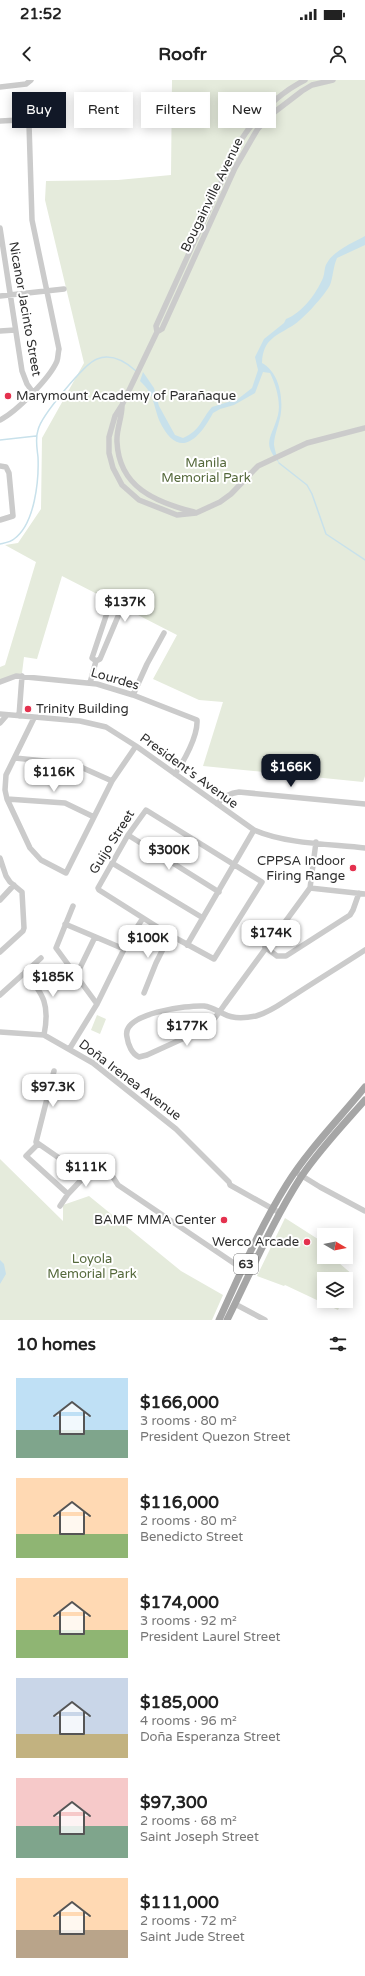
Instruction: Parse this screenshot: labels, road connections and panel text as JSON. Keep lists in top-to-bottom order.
{
  "streets": {
    "main road": ["63"],
    "street": [
      "Bougainville Avenue",
      "Nicanor Jacinto Street",
      "Lourdes",
      "President's Avenue",
      "Guijo Street",
      "Doña Irenea Avenue"
    ]
  },
  "crossings": [
    ["Lourdes", "President's Avenue"],
    ["Doña Irenea Avenue", "63"]
  ],
  "parks": ["Manila Memorial Park", "Loyola Memorial Park"],
  "places": [
    "Marymount Academy of Parañaque",
    "Trinity Building",
    "CPPSA Indoor Firing Range",
    "BAMF MMA Center",
    "Werco Arcade"
  ],
  "north": "right",
  "page": {
    "status": "21:52",
    "header": "Roofr",
    "chip": [
      "Buy",
      "Rent",
      "Filters",
      "New"
    ],
    "price": [
      "$137K",
      "$166K",
      "$116K",
      "$300K",
      "$174K",
      "$100K",
      "$185K",
      "$177K",
      "$97.3K",
      "$111K"
    ],
    "heading": "10 homes",
    "list": [
      {
        "name": "$166,000",
        "note": "3 rooms · 80 m² · President Quezon Street"
      },
      {
        "name": "$116,000",
        "note": "2 rooms · 80 m² · Benedicto Street"
      },
      {
        "name": "$174,000",
        "note": "3 rooms · 92 m² · President Laurel Street"
      },
      {
        "name": "$185,000",
        "note": "4 rooms · 96 m² · Doña Esperanza Street"
      },
      {
        "name": "$97,300",
        "note": "2 rooms · 68 m² · Saint Joseph Street"
      },
      {
        "name": "$111,000",
        "note": "2 rooms · 72 m² · Saint Jude Street"
      }
    ]
  }
}
